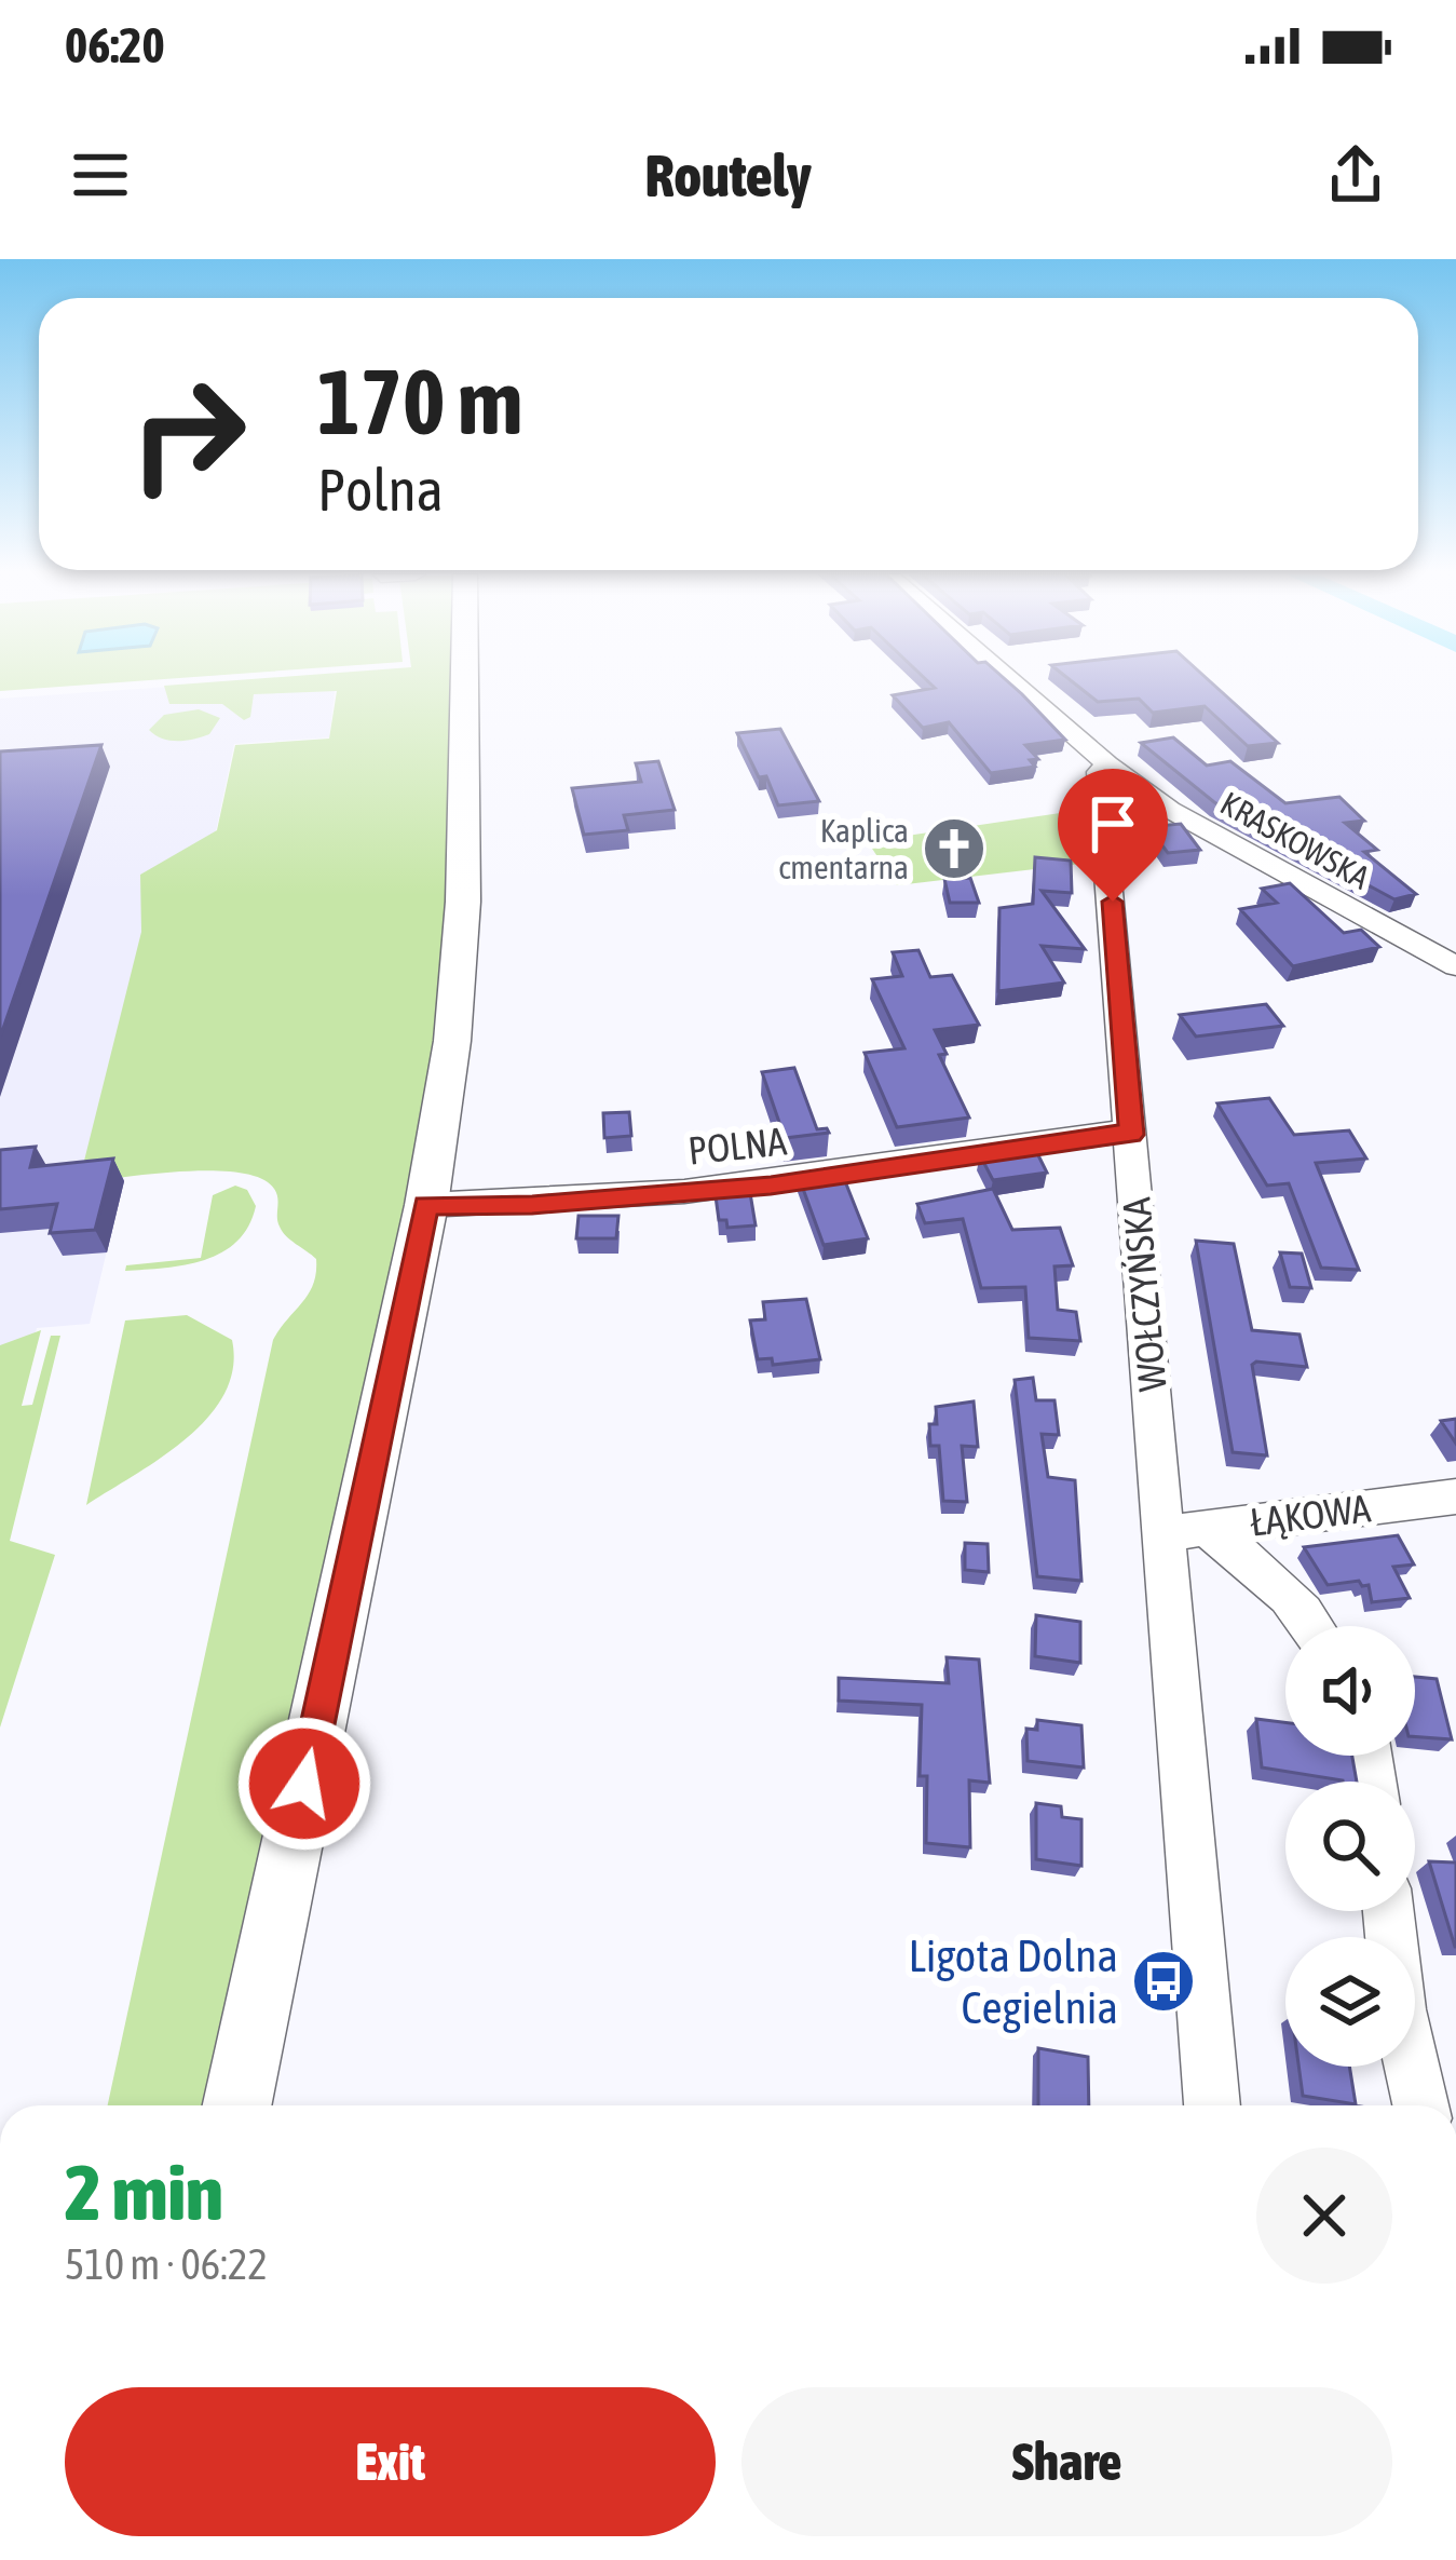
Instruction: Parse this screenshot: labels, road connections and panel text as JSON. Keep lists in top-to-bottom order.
{
  "streets": {
    "street": [
      "KRASKOWSKA",
      "POLNA",
      "WOŁCZYŃSKA",
      "ŁĄKOWA"
    ]
  },
  "crossings": [
    ["KRASKOWSKA", "WOŁCZYŃSKA"],
    ["POLNA", "WOŁCZYŃSKA"],
    ["WOŁCZYŃSKA", "ŁĄKOWA"]
  ],
  "places": {
    "church": ["Kaplica cmentarna"],
    "bus stop": ["Ligota Dolna Cegielnia"]
  },
  "page": {
    "status": "06:20",
    "header": "Routely",
    "turn": ["170 m", "Polna"],
    "heading": ["2 min", "510 m · 06:22"],
    "buttons": ["Exit", "Share"]
  }
}
